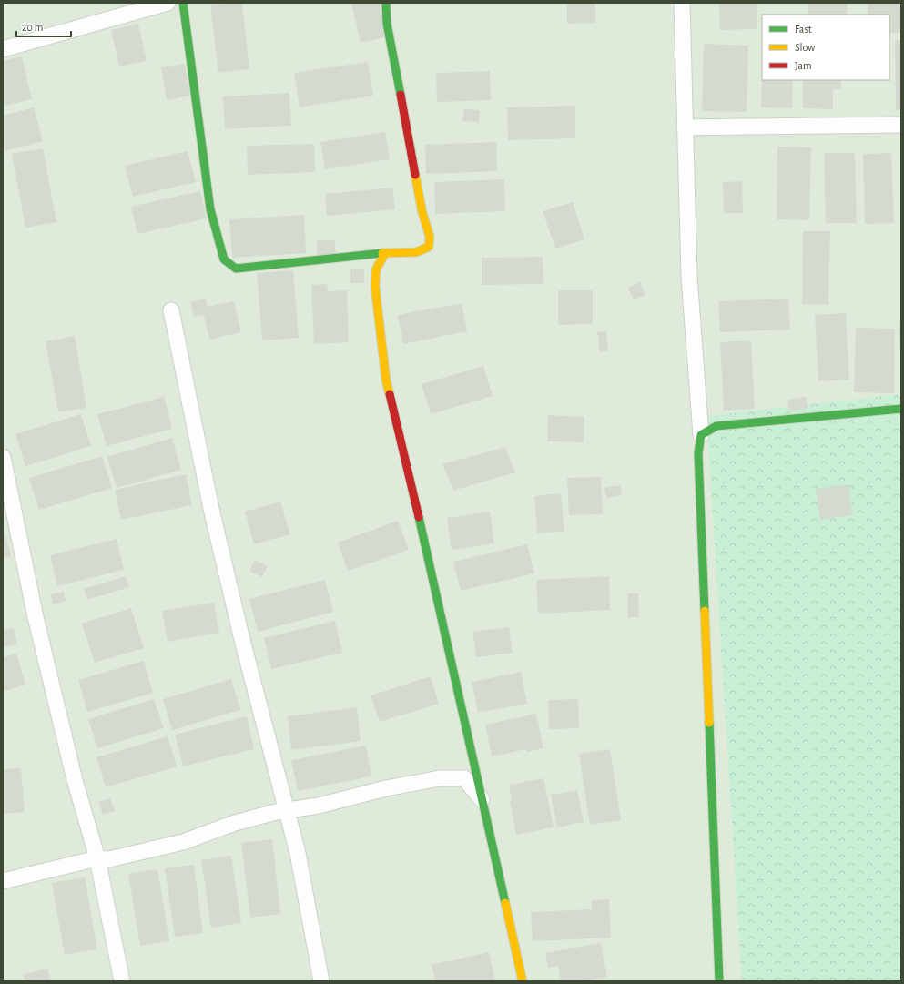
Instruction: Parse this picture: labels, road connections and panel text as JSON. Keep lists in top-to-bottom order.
{
  "legend": ["Fast", "Slow", "Jam"],
  "scale_bar": "20 m"
}
